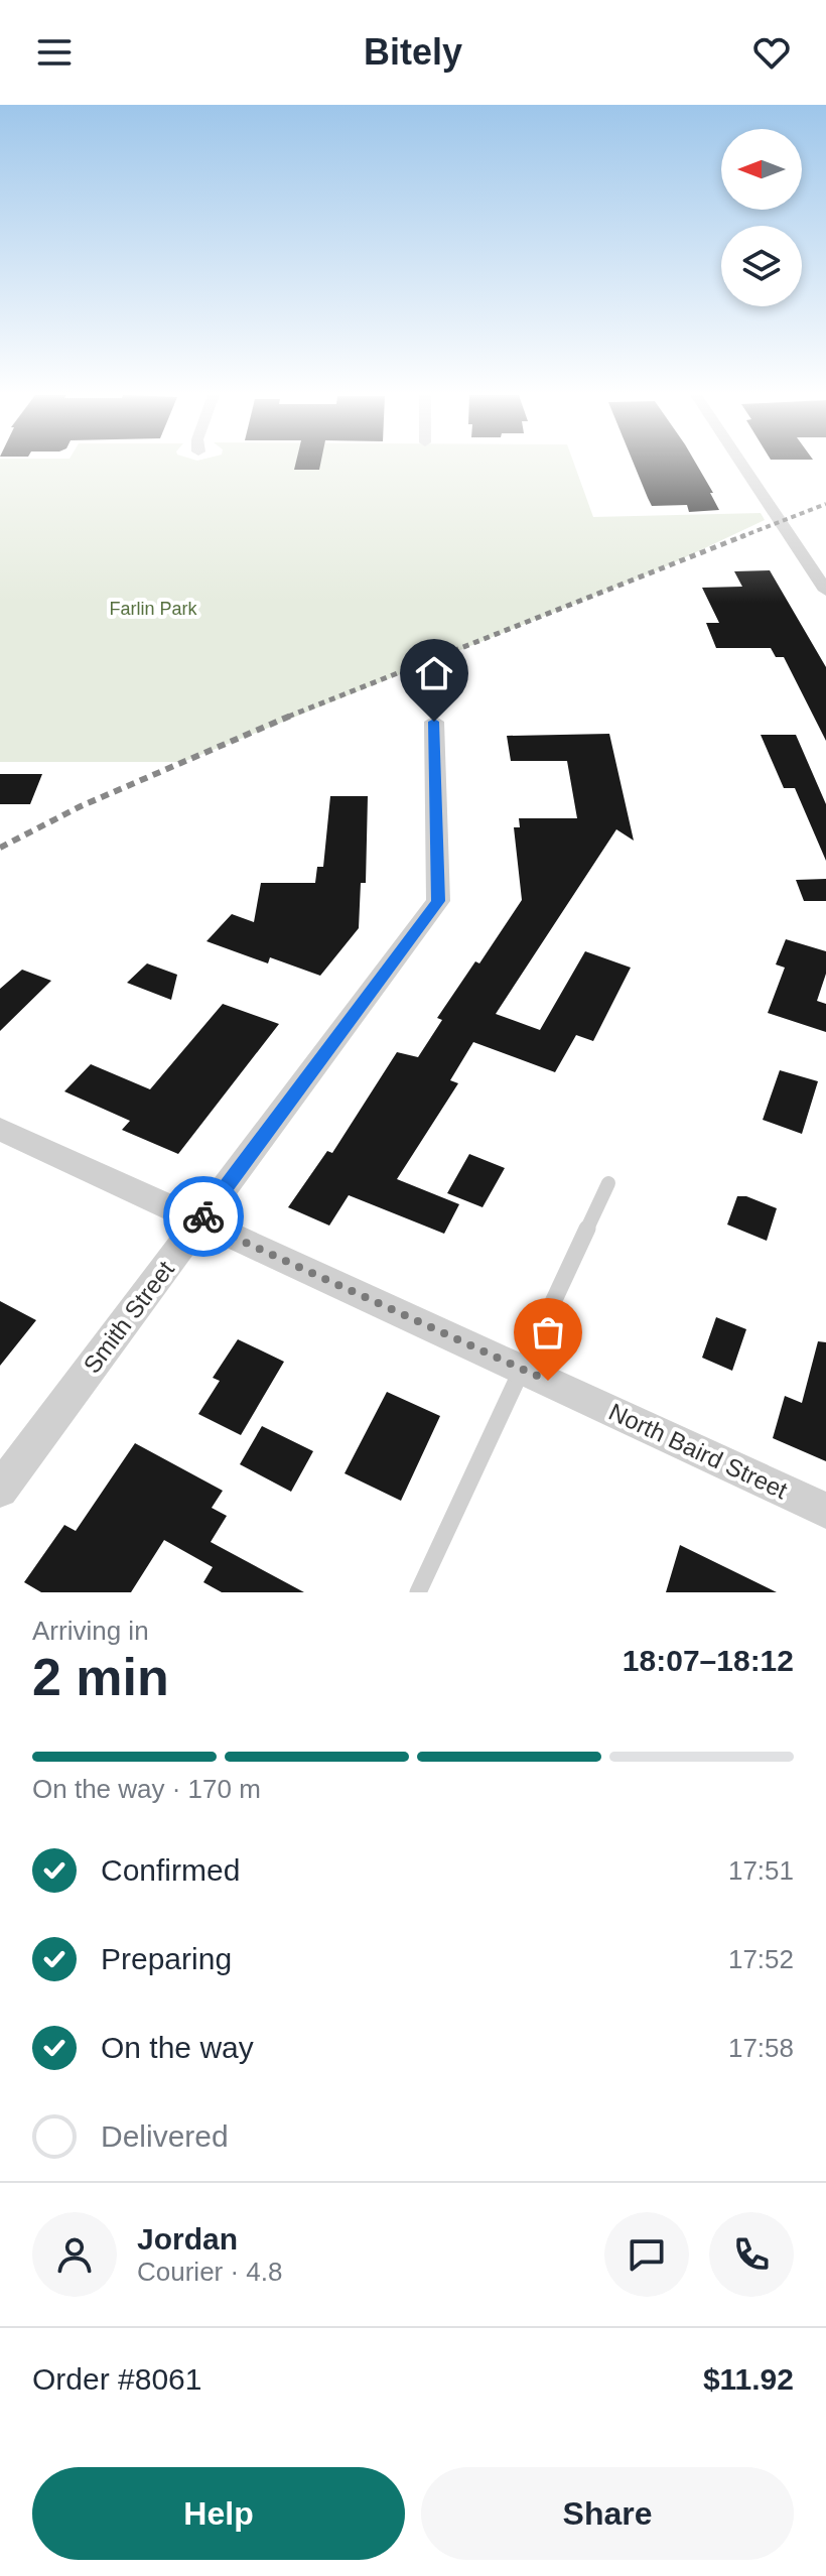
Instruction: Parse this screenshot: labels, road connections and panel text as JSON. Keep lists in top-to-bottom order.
{
  "streets": {
    "street": ["Smith Street", "North Baird Street"]
  },
  "crossings": [
    ["Smith Street", "North Baird Street"]
  ],
  "parks": ["Farlin Park"],
  "north": "left",
  "page": {
    "header": "Bitely",
    "heading": ["2 min", "Arriving in", "18:07–18:12"],
    "panel": [
      "Jordan",
      "Courier · 4.8",
      "Order #8061",
      "$11.92"
    ],
    "bar": "On the way · 170 m",
    "list": [
      ["Confirmed", "17:51"],
      ["Preparing", "17:52"],
      ["On the way", "17:58"],
      "Delivered"
    ],
    "buttons": ["Help", "Share"]
  }
}
